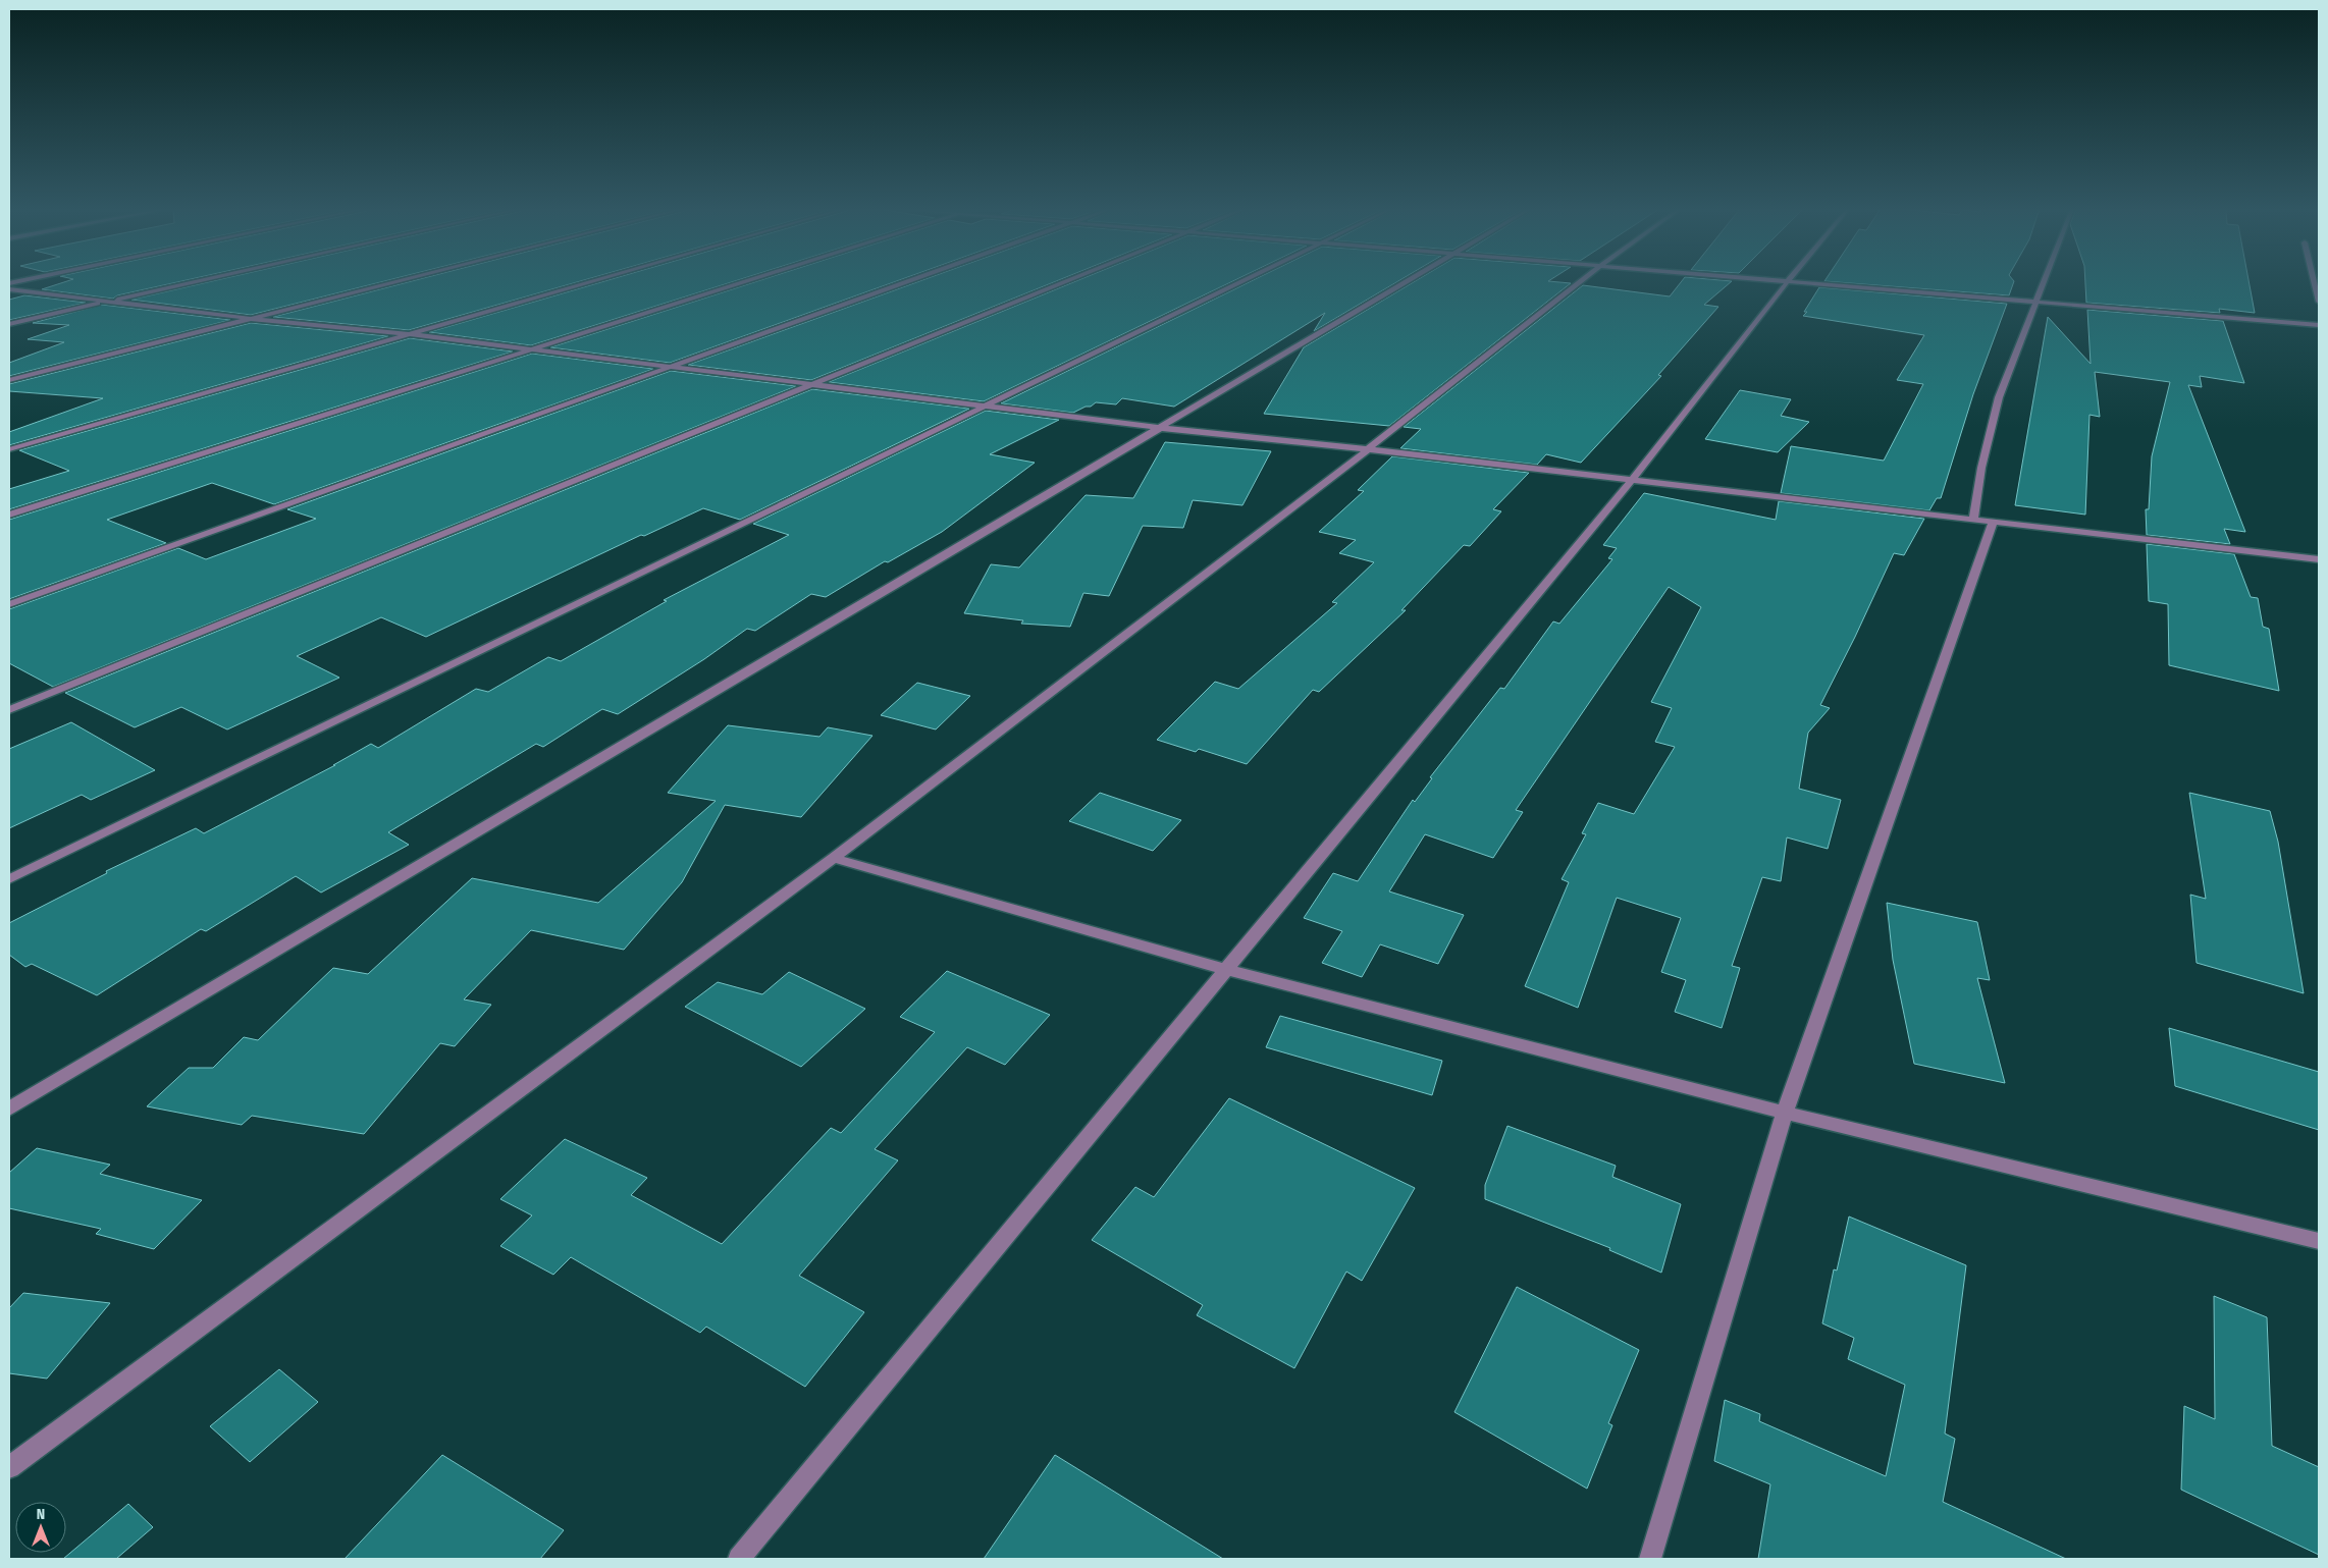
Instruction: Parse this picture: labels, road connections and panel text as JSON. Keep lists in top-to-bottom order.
{
  "north": "top"
}
